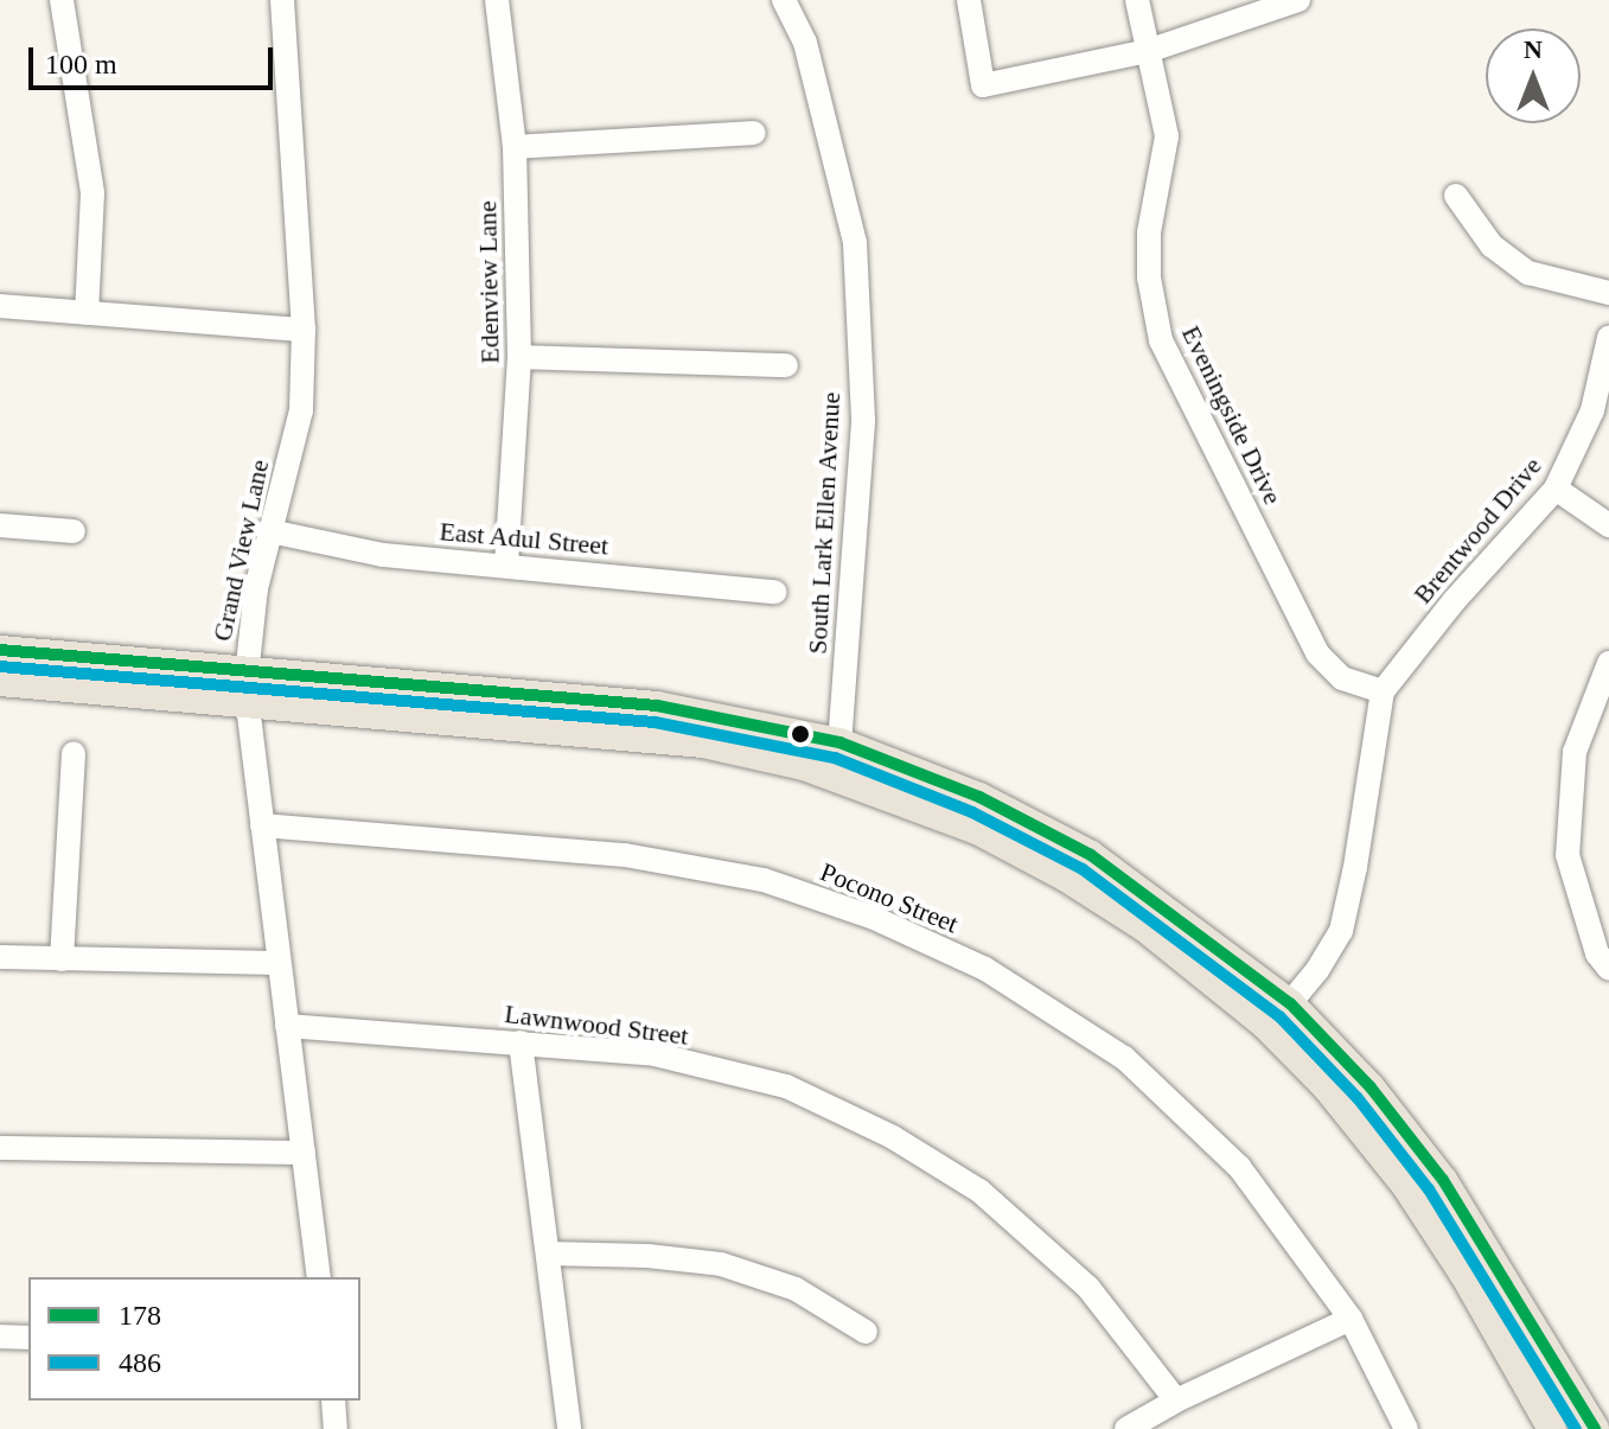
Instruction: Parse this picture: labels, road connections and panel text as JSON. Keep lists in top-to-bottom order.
{
  "streets": {
    "street": [
      "Edenview Lane",
      "Eveningside Drive",
      "South Lark Ellen Avenue",
      "Brentwood Drive",
      "East Adul Street",
      "Grand View Lane",
      "Pocono Street",
      "Lawnwood Street"
    ]
  },
  "crossings": [
    ["Edenview Lane", "East Adul Street"],
    ["Eveningside Drive", "Brentwood Drive"],
    ["East Adul Street", "Grand View Lane"],
    ["Grand View Lane", "Pocono Street"],
    ["Grand View Lane", "Lawnwood Street"]
  ],
  "lines": ["transit line 178", "transit line 486"],
  "legend": ["178", "486"],
  "scale_bar": "100 m",
  "north": "top"
}
